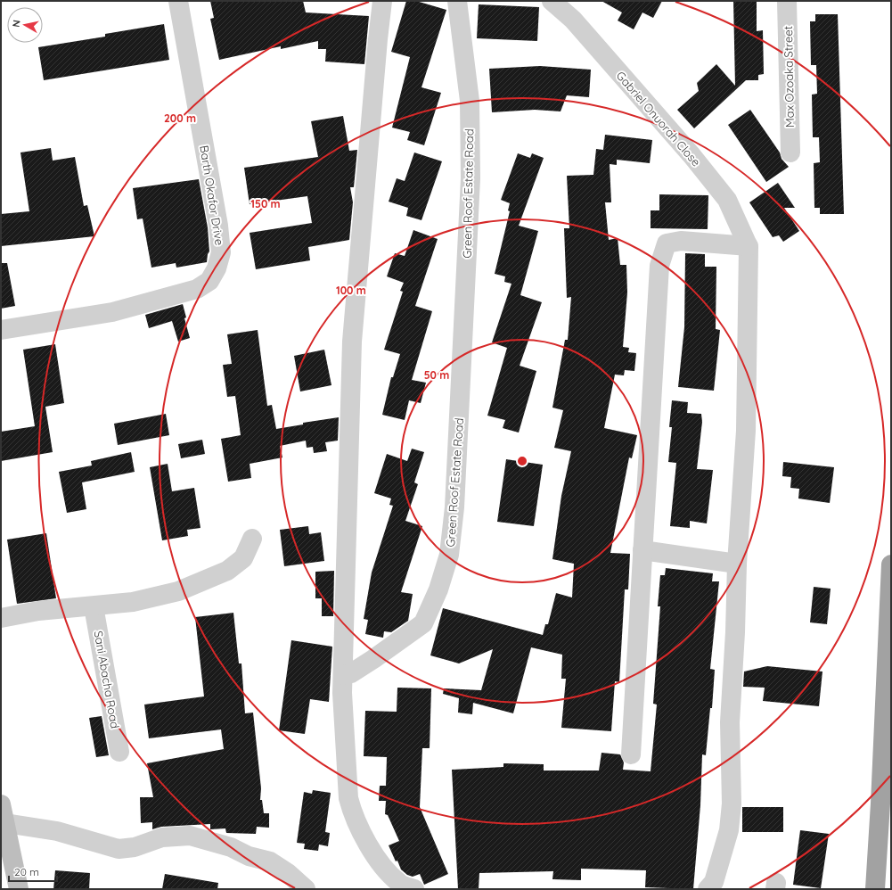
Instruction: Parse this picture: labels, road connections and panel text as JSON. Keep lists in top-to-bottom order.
{
  "streets": {
    "street": [
      "Max Ozoaka Street",
      "Gabriel Onuorah Close",
      "Green Roof Estate Road",
      "Barth Okafor Drive",
      "Sani Abacha Road"
    ]
  },
  "scale_bar": "20 m",
  "north": "left",
  "rings": [
    "200 m",
    "150 m",
    "100 m",
    "50 m"
  ]
}
